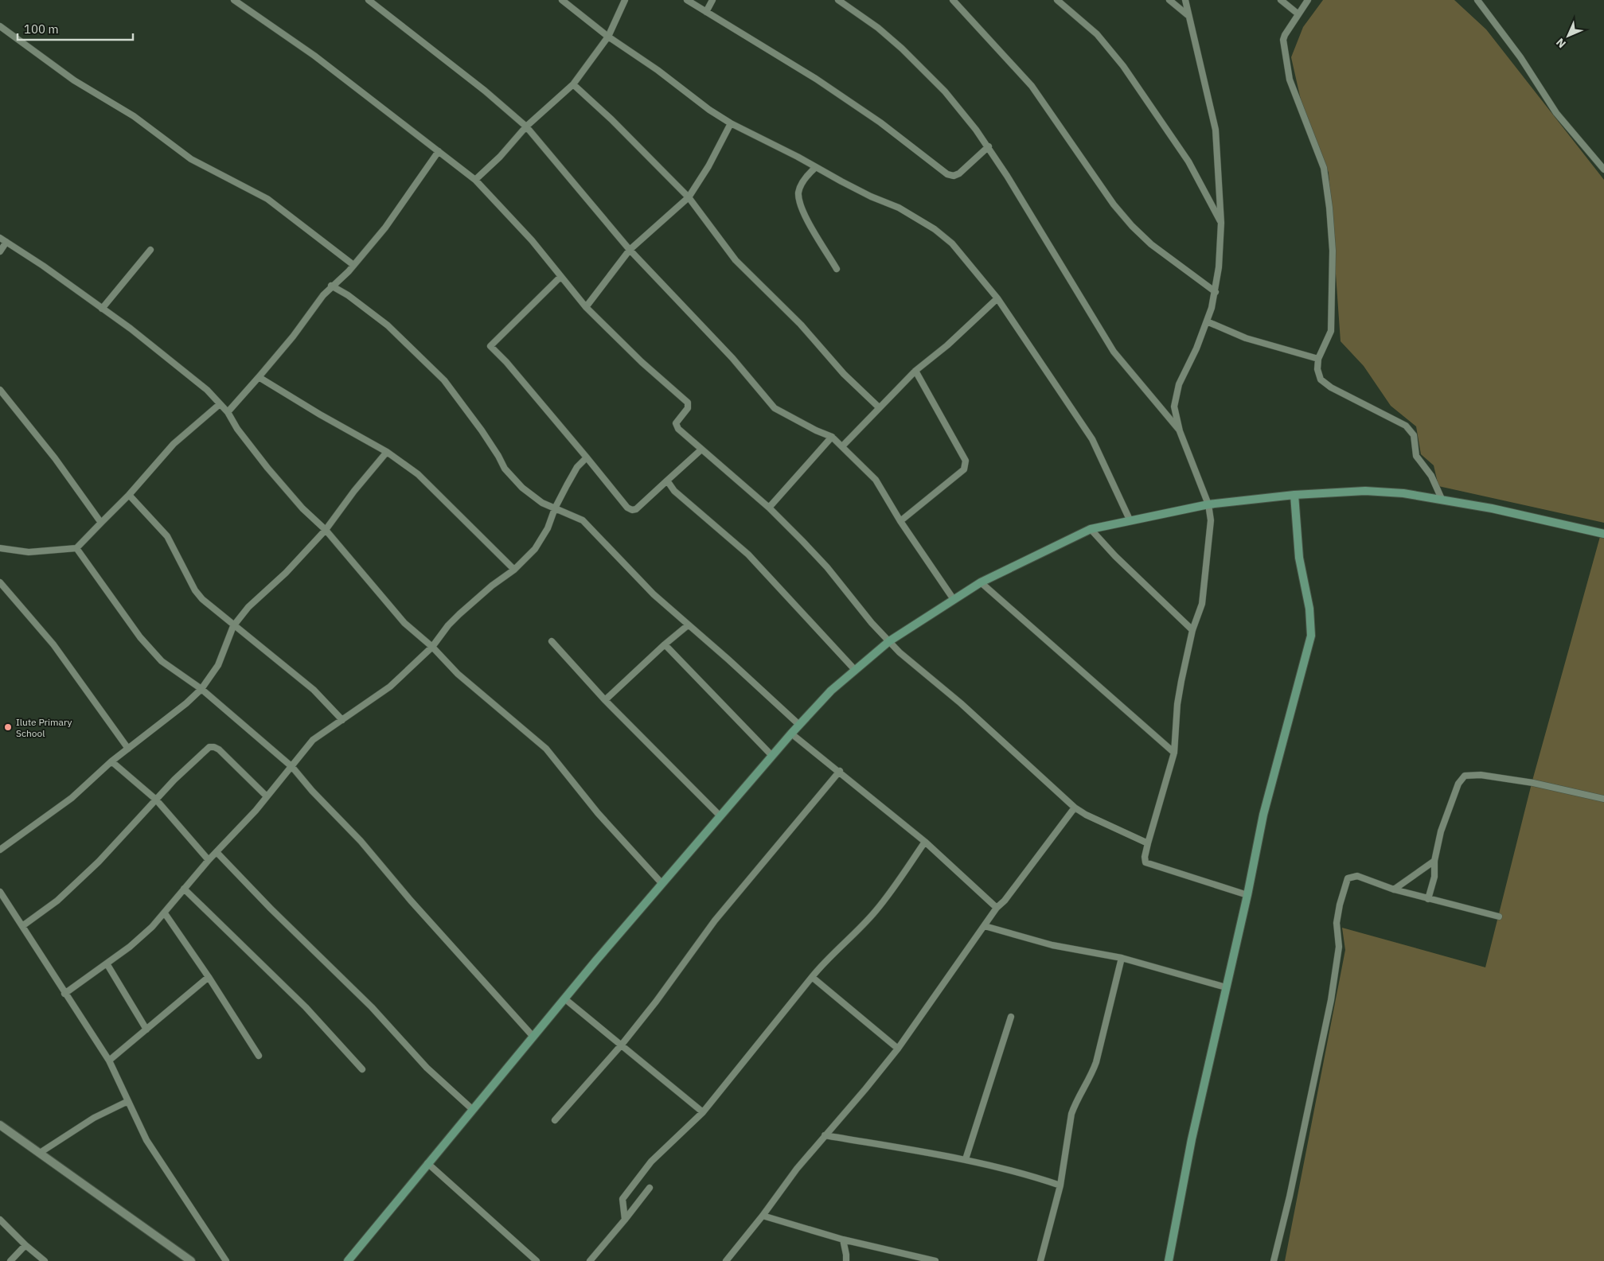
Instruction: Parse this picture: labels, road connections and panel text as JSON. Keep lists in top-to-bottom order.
{
  "places": ["Ilute Primary School"],
  "scale_bar": "100 m",
  "north": "bottom left"
}
